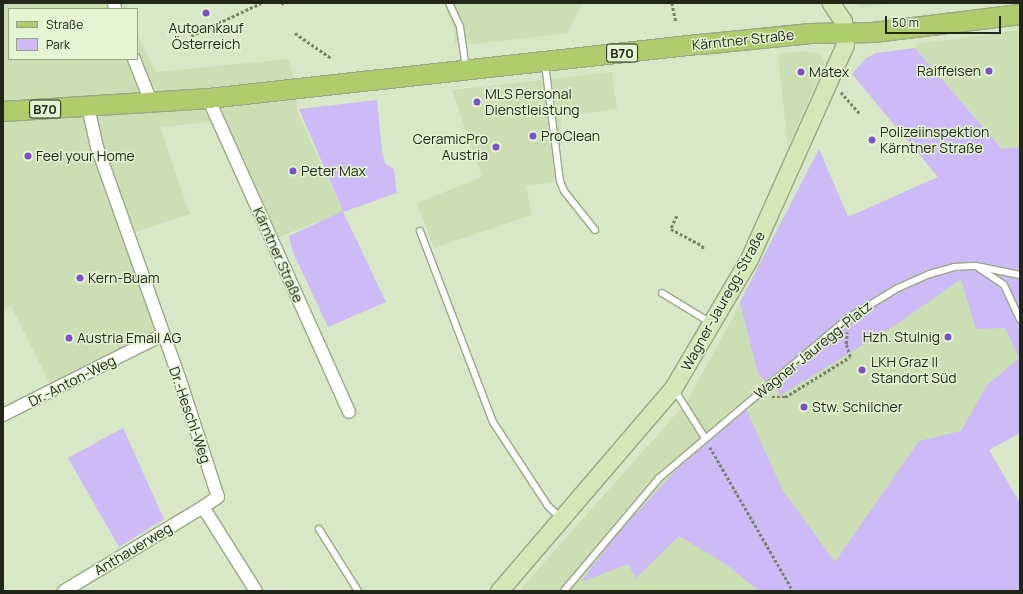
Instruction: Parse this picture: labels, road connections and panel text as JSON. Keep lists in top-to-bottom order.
{
  "streets": {
    "main road": ["Kärntner Straße", "B70", "Wagner-Jauregg-Straße"],
    "street": ["Dr.-Anton-Weg", "Dr.-Heschl-Weg", "Anthauerweg"],
    "lane": ["Wagner-Jauregg-Platz"]
  },
  "crossings": [
    ["Kärntner Straße", "Wagner-Jauregg-Straße"],
    ["Kärntner Straße", "Dr.-Heschl-Weg"],
    ["Dr.-Anton-Weg", "Dr.-Heschl-Weg"],
    ["Dr.-Heschl-Weg", "Anthauerweg"]
  ],
  "places": [
    "Autoankauf Österreich",
    "Raiffeisen",
    "Matex",
    "MLS Personal Dienstleistung",
    "ProClean",
    "Polizeiinspektion Kärntner Straße",
    "CeramicPro Austria",
    "Feel your Home",
    "Peter Max",
    "Kern-Buam",
    "Hzh. Stulnig",
    "Austria Email AG",
    "LKH Graz II Standort Süd",
    "Stw. Schilcher"
  ],
  "legend": ["Straße", "Park"],
  "scale_bar": "50 m"
}
